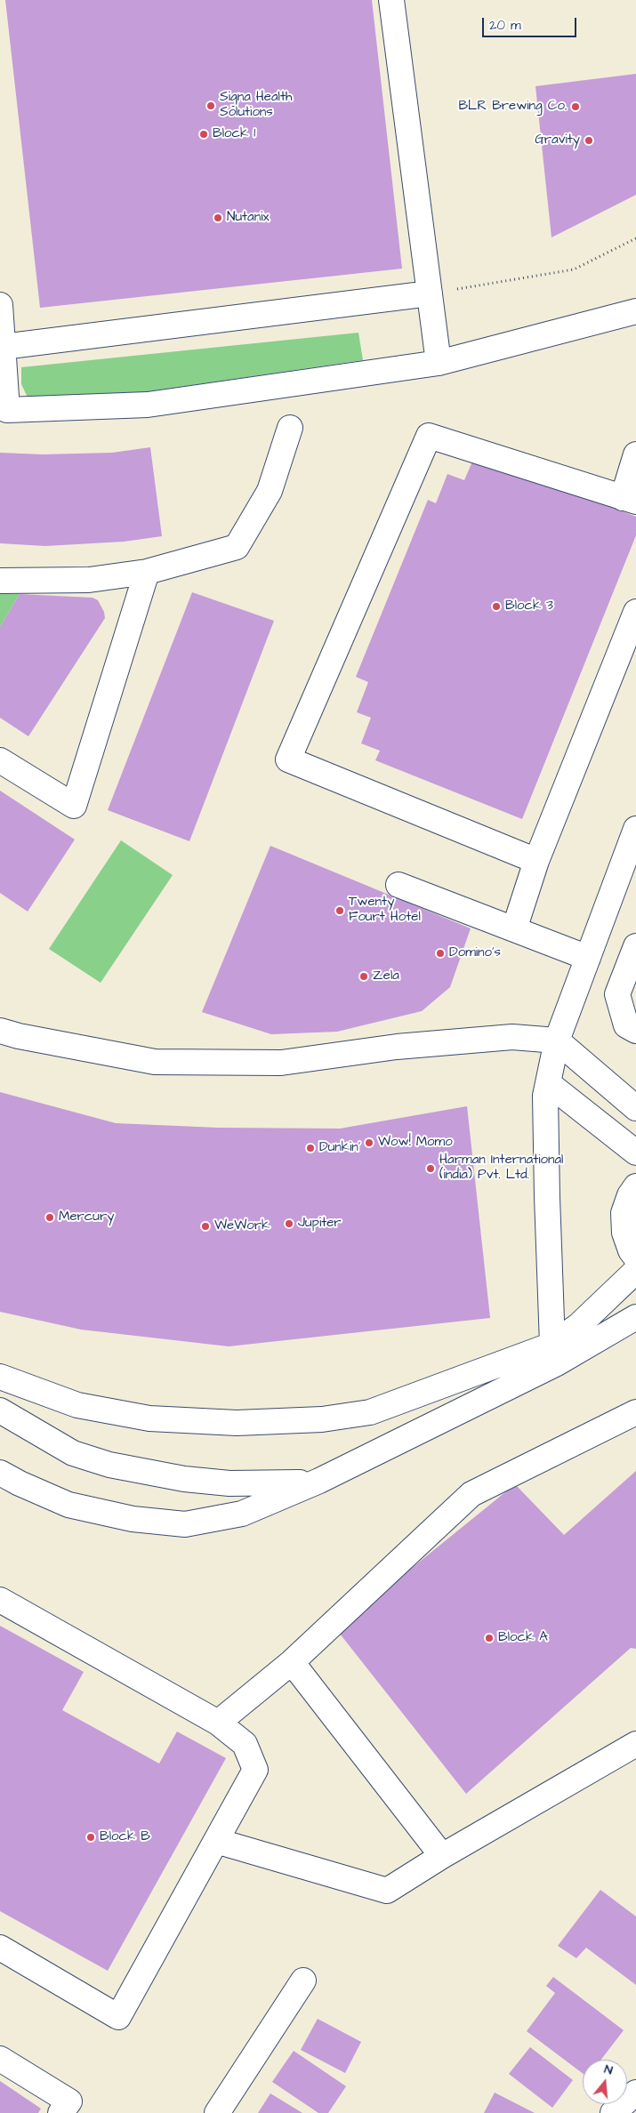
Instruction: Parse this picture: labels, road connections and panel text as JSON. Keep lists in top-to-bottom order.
{
  "places": [
    "Signa Health Solutions",
    "BLR Brewing Co.",
    "Block 1",
    "Gravity",
    "Nutanix",
    "Block 3",
    "Twenty Fourt Hotel",
    "Domino's",
    "Zela",
    "Wow! Momo",
    "Dunkin'",
    "Harman International (india) Pvt. Ltd.",
    "Mercury",
    "Jupiter",
    "WeWork",
    "Block A",
    "Block B"
  ],
  "scale_bar": "20 m",
  "north": "top"
}
